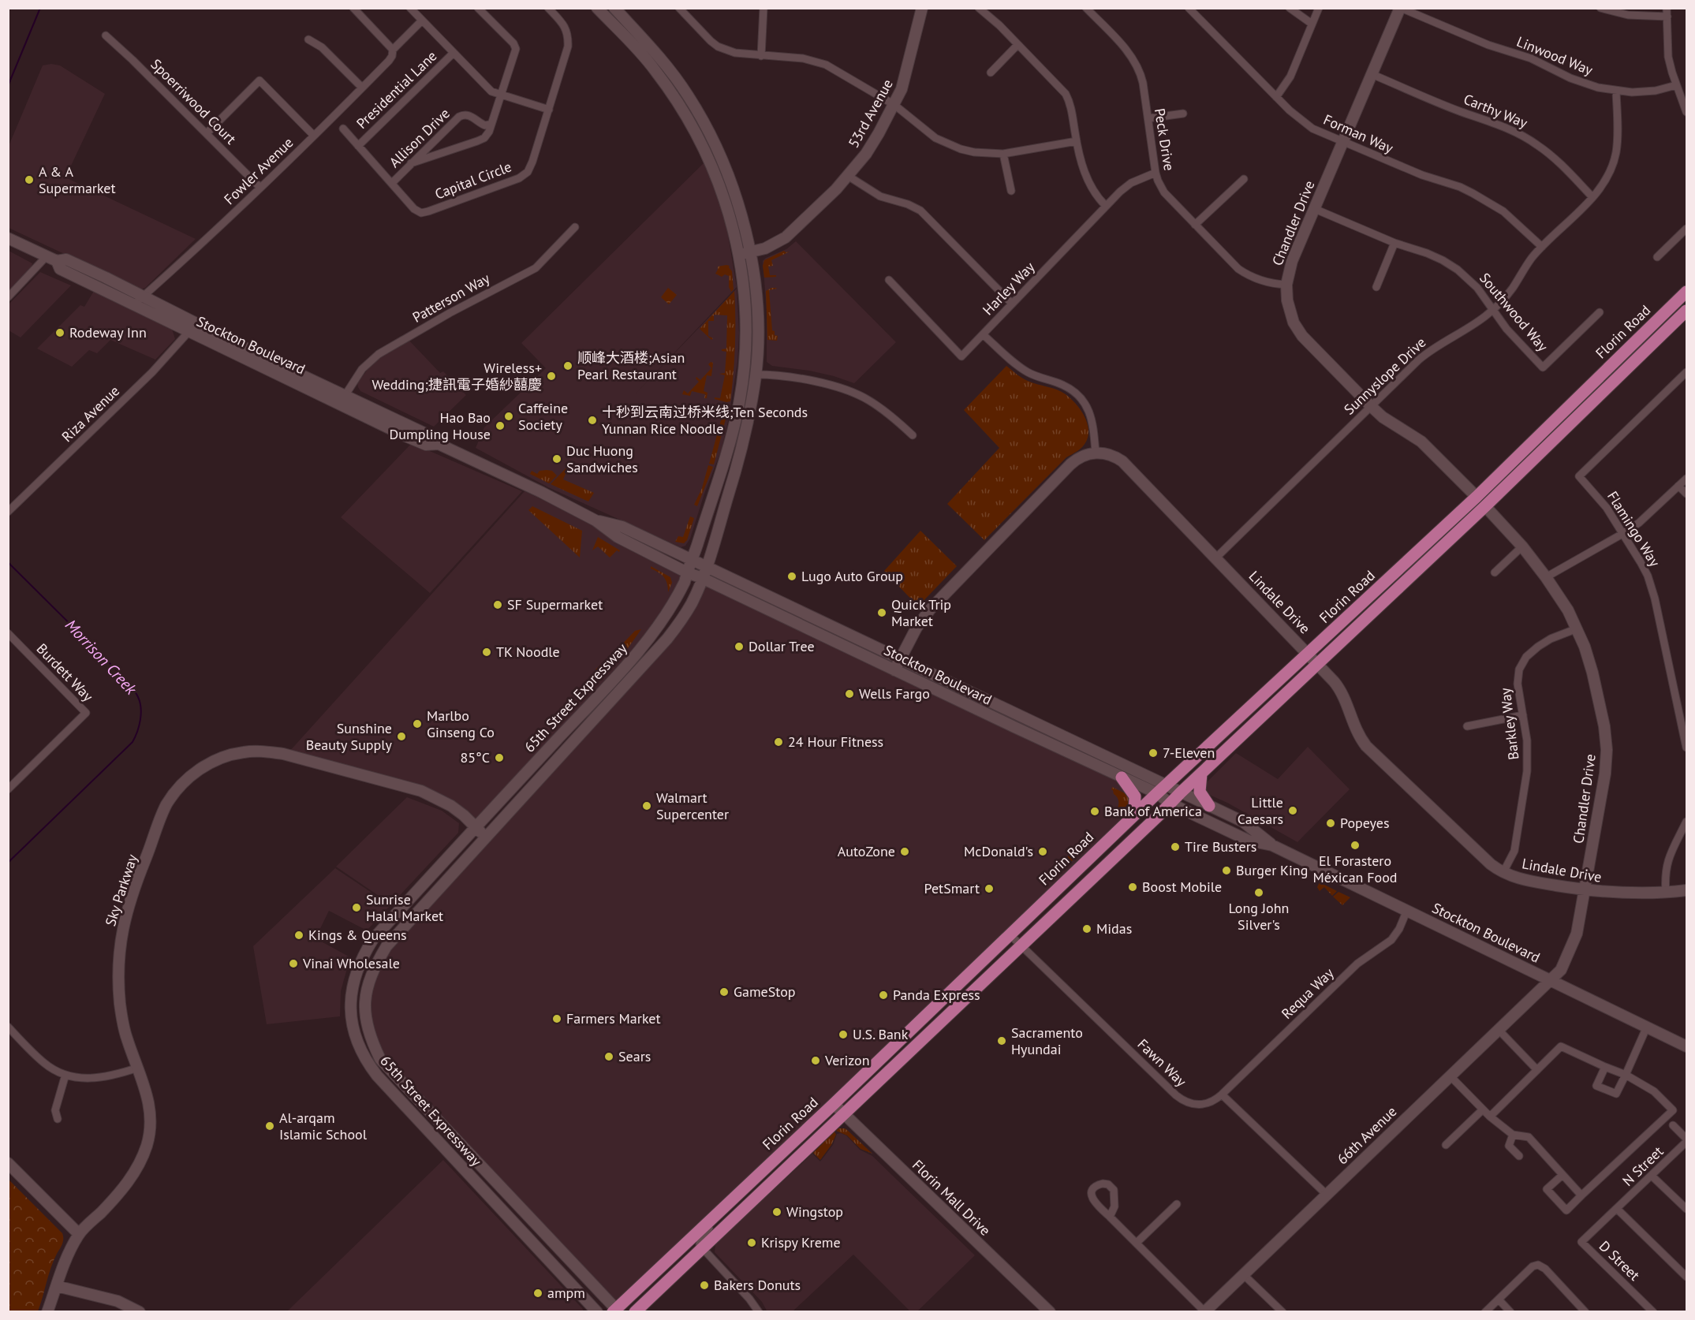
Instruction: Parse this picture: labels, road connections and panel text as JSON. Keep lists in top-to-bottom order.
{
  "streets": {
    "main road": [
      "53rd Avenue",
      "Chandler Drive",
      "Florin Road",
      "Stockton Boulevard",
      "Lindale Drive",
      "65th Street Expressway",
      "Sky Parkway",
      "66th Avenue",
      "Florin Mall Drive"
    ],
    "street": [
      "Linwood Way",
      "Presidential Lane",
      "Spoerriwood Court",
      "Carthy Way",
      "Forman Way",
      "Allison Drive",
      "Peck Drive",
      "Fowler Avenue",
      "Capital Circle",
      "Harley Way",
      "Patterson Way",
      "Southwood Way",
      "Sunnyslope Drive",
      "Riza Avenue",
      "Flamingo Way",
      "Burdett Way",
      "Barkley Way",
      "Requa Way",
      "Fawn Way",
      "N Street",
      "D Street"
    ]
  },
  "crossings": [
    ["Linwood Way", "Chandler Drive"],
    ["Linwood Way", "Sunnyslope Drive"],
    ["Presidential Lane", "Capital Circle"],
    ["Spoerriwood Court", "Fowler Avenue"],
    ["Carthy Way", "Chandler Drive"],
    ["Carthy Way", "Sunnyslope Drive"],
    ["53rd Avenue", "65th Street Expressway"],
    ["Forman Way", "Chandler Drive"],
    ["Forman Way", "Sunnyslope Drive"],
    ["Allison Drive", "Capital Circle"],
    ["Peck Drive", "Chandler Drive"],
    ["Peck Drive", "Harley Way"],
    ["Fowler Avenue", "Stockton Boulevard"],
    ["Chandler Drive", "Southwood Way"],
    ["Chandler Drive", "Florin Road"],
    ["Chandler Drive", "Stockton Boulevard"],
    ["Chandler Drive", "Sunnyslope Drive"],
    ["Chandler Drive", "Lindale Drive"],
    ["Chandler Drive", "Barkley Way"],
    ["Chandler Drive", "66th Avenue"],
    ["Patterson Way", "Stockton Boulevard"],
    ["Southwood Way", "Sunnyslope Drive"],
    ["Florin Road", "Stockton Boulevard"],
    ["Florin Road", "Lindale Drive"],
    ["Florin Road", "65th Street Expressway"],
    ["Florin Road", "Fawn Way"],
    ["Florin Road", "Florin Mall Drive"],
    ["Stockton Boulevard", "Riza Avenue"],
    ["Stockton Boulevard", "65th Street Expressway"],
    ["Stockton Boulevard", "Requa Way"],
    ["Stockton Boulevard", "66th Avenue"],
    ["Sunnyslope Drive", "Lindale Drive"],
    ["Lindale Drive", "Barkley Way"],
    ["65th Street Expressway", "Sky Parkway"],
    ["Requa Way", "Fawn Way"],
    ["N Street", "D Street"]
  ],
  "water": ["Morrison Creek"],
  "places": [
    "A & A Supermarket",
    "Rodeway Inn",
    "顺峰大酒楼;Asian Pearl Restaurant",
    "Wireless+ Wedding;捷訊電子婚紗囍慶",
    "Caffeine Society",
    "十秒到云南过桥米线;Ten Seconds Yunnan Rice Noodle",
    "Hao Bao Dumpling House",
    "Duc Huong Sandwiches",
    "Lugo Auto Group",
    "SF Supermarket",
    "Quick Trip Market",
    "Dollar Tree",
    "TK Noodle",
    "Wells Fargo",
    "Marlbo Ginseng Co",
    "Sunshine Beauty Supply",
    "24 Hour Fitness",
    "7-Eleven",
    "85°C",
    "Walmart Supercenter",
    "Little Caesars",
    "Bank of America",
    "Popeyes",
    "El Forastero Méxican Food",
    "Tire Busters",
    "AutoZone",
    "McDonald's",
    "Burger King",
    "Boost Mobile",
    "PetSmart",
    "Long John Silver's",
    "Sunrise Halal Market",
    "Midas",
    "Kings & Queens",
    "Vinai Wholesale",
    "GameStop",
    "Panda Express",
    "Farmers Market",
    "U.S. Bank",
    "Sacramento Hyundai",
    "Sears",
    "Verizon",
    "Al-arqam Islamic School",
    "Wingstop",
    "Krispy Kreme",
    "Bakers Donuts",
    "ampm"
  ]
}
